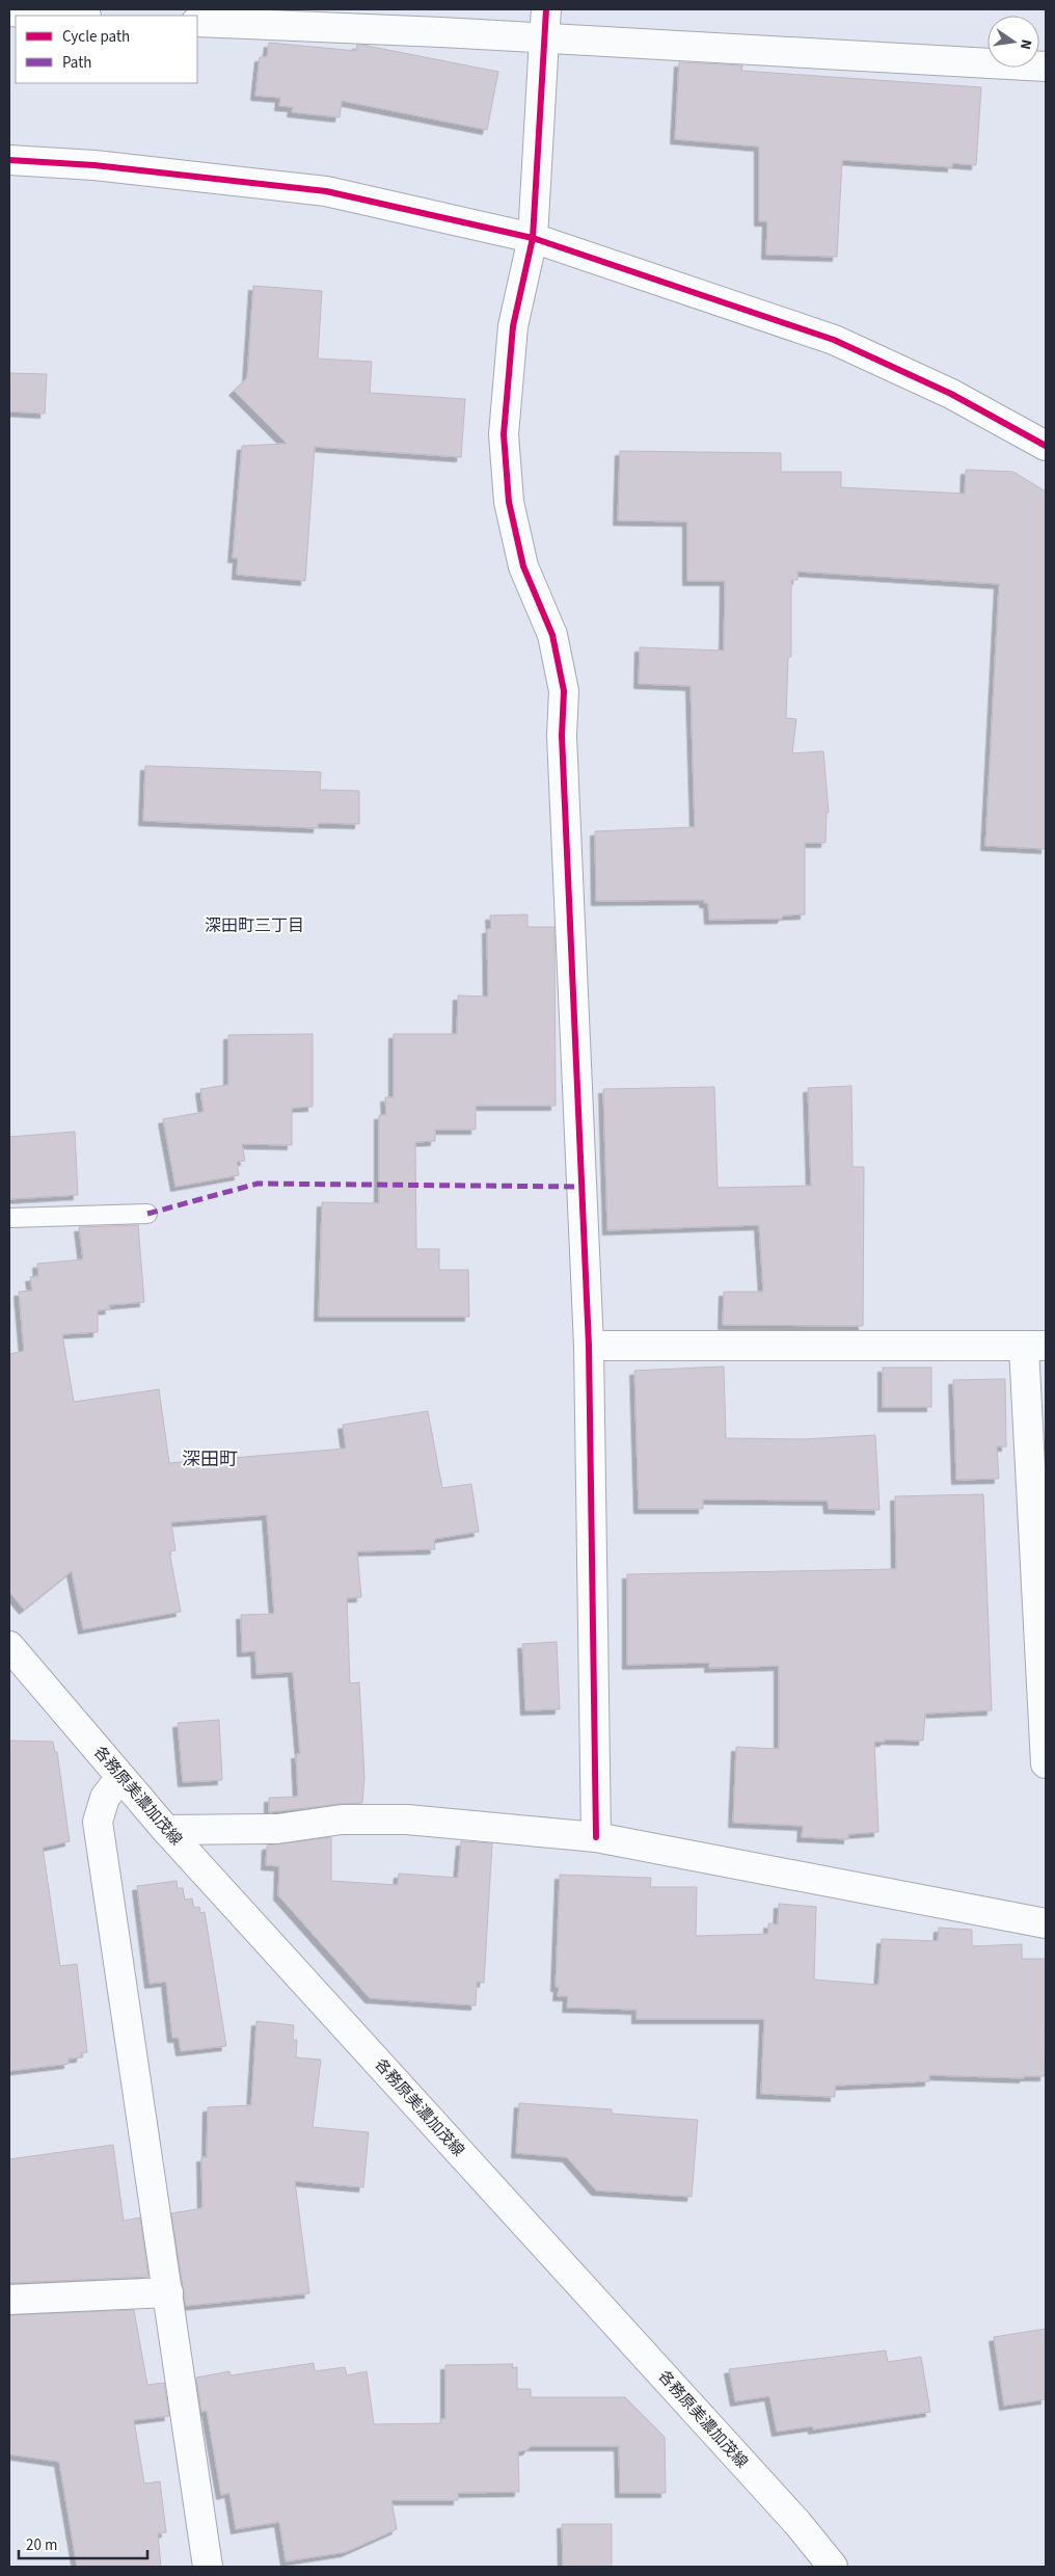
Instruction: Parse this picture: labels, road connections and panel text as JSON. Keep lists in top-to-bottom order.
{
  "streets": {
    "street": ["各務原美濃加茂線"]
  },
  "districts": ["深田町三丁目", "深田町"],
  "legend": ["Cycle path", "Path"],
  "scale_bar": "20 m",
  "north": "right"
}
